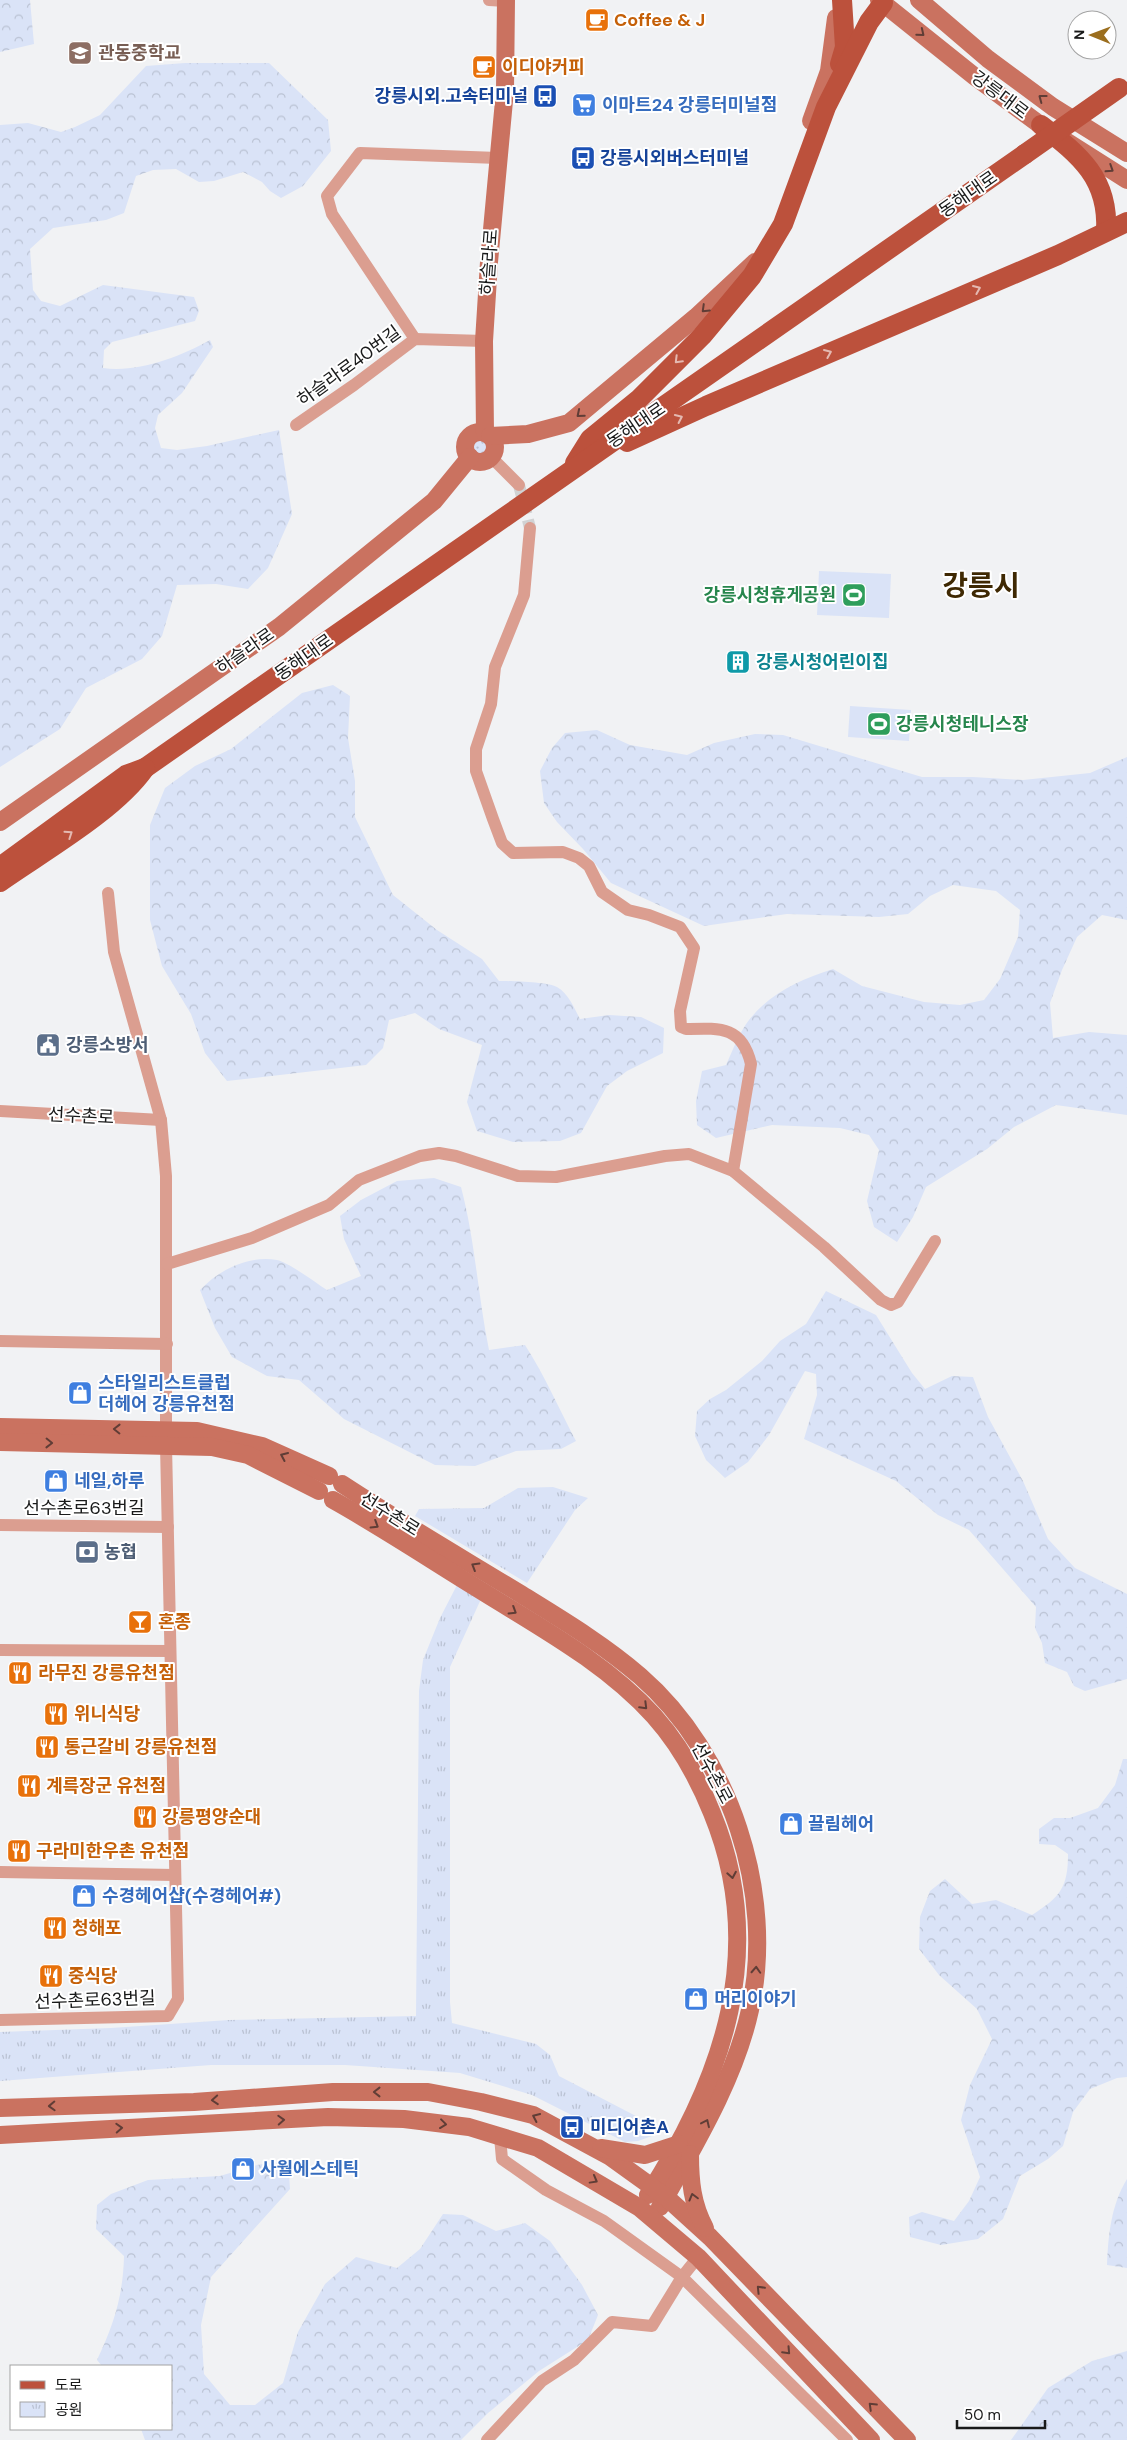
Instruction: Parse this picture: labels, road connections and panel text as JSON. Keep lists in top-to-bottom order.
{
  "streets": {
    "main road": ["동해대로"],
    "street": [
      "강릉대로",
      "하슬라로",
      "하슬라로40번길",
      "선수촌로",
      "선수촌로63번길"
    ]
  },
  "crossings": [
    ["하슬라로", "하슬라로40번길"],
    ["선수촌로", "선수촌로63번길"]
  ],
  "districts": ["강릉시"],
  "places": {
    "cafe": ["Coffee & J", "이디야커피"],
    "school or university": ["관동중학교"],
    "bus stop": ["강릉시외.고속터미널", "강릉시외버스터미널", "미디어촌A"],
    "supermarket": ["이마트24 강릉터미널점"],
    "sports": ["강릉시청휴게공원", "강릉시청테니스장"],
    "building": ["강릉시청어린이집"],
    "public building": ["강릉소방서"],
    "shop": [
      "스타일리스트클럽 더헤어 강릉유천점",
      "네일,하루",
      "끌림헤어",
      "수경헤어샵(수경헤어#)",
      "머리이야기",
      "사월에스테틱"
    ],
    "bank": ["농협"],
    "bar": ["혼종"],
    "restaurant": [
      "라무진 강릉유천점",
      "위니식당",
      "통근갈비 강릉유천점",
      "계륵장군 유천점",
      "강릉평양순대",
      "구라미한우촌 유천점",
      "청해포",
      "중식당"
    ]
  },
  "legend": ["도로", "공원"],
  "scale_bar": "50 m",
  "north": "left"
}
